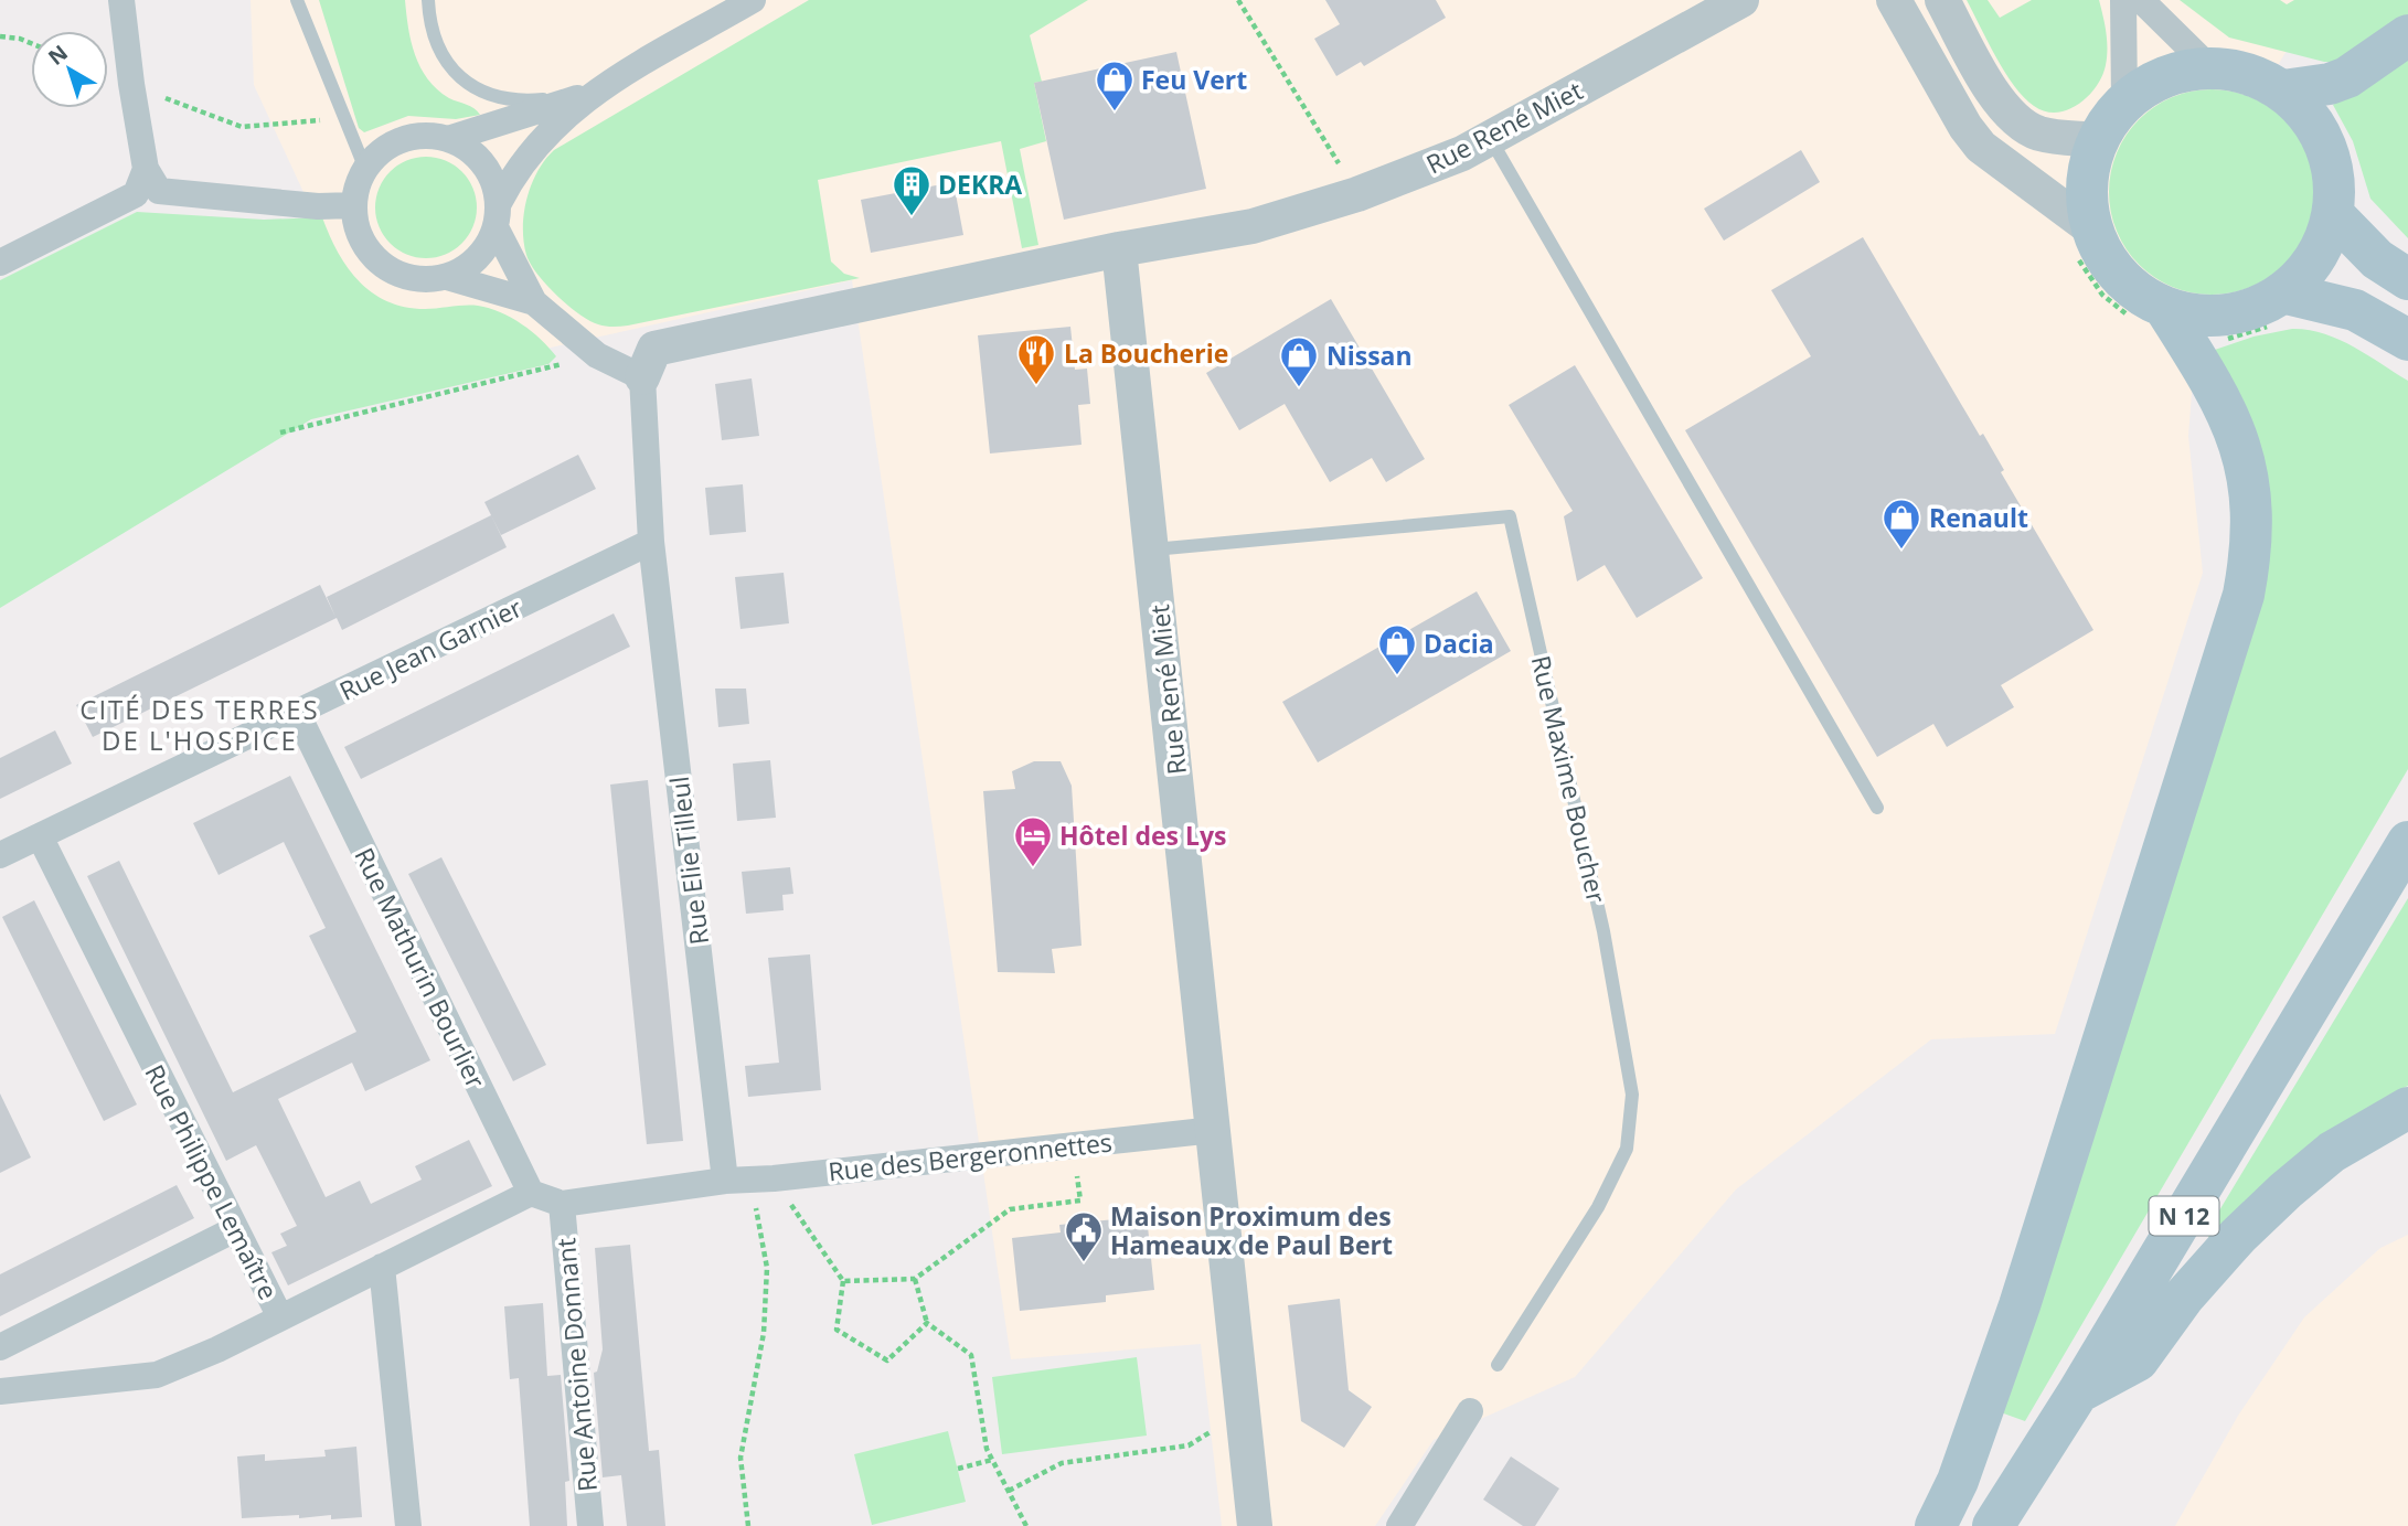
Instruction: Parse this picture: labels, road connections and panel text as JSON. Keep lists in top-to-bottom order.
{
  "streets": {
    "main road": ["N 12"],
    "street": [
      "Rue René Miet",
      "Rue Jean Garnier",
      "Rue Elie Tilleul",
      "Rue Mathurin Bourlier",
      "Rue des Bergeronnettes",
      "Rue Philippe Lemaître",
      "Rue Antoine Donnant"
    ],
    "lane": ["Rue Maxime Boucher"]
  },
  "crossings": [
    ["Rue René Miet", "Rue Maxime Boucher"],
    ["Rue René Miet", "Rue Elie Tilleul"],
    ["Rue René Miet", "Rue des Bergeronnettes"],
    ["Rue Jean Garnier", "Rue Elie Tilleul"],
    ["Rue Jean Garnier", "Rue Mathurin Bourlier"],
    ["Rue Jean Garnier", "Rue Philippe Lemaître"],
    ["Rue Elie Tilleul", "Rue des Bergeronnettes"],
    ["Rue Mathurin Bourlier", "Rue Philippe Lemaître"]
  ],
  "districts": ["CITÉ DES TERRES DE L'HOSPICE"],
  "places": {
    "shop": [
      "Feu Vert",
      "Nissan",
      "Renault",
      "Dacia"
    ],
    "building": ["DEKRA"],
    "restaurant": ["La Boucherie"],
    "hotel": ["Hôtel des Lys"],
    "public building": ["Maison Proximum des Hameaux de Paul Bert"]
  },
  "north": "top left"
}
